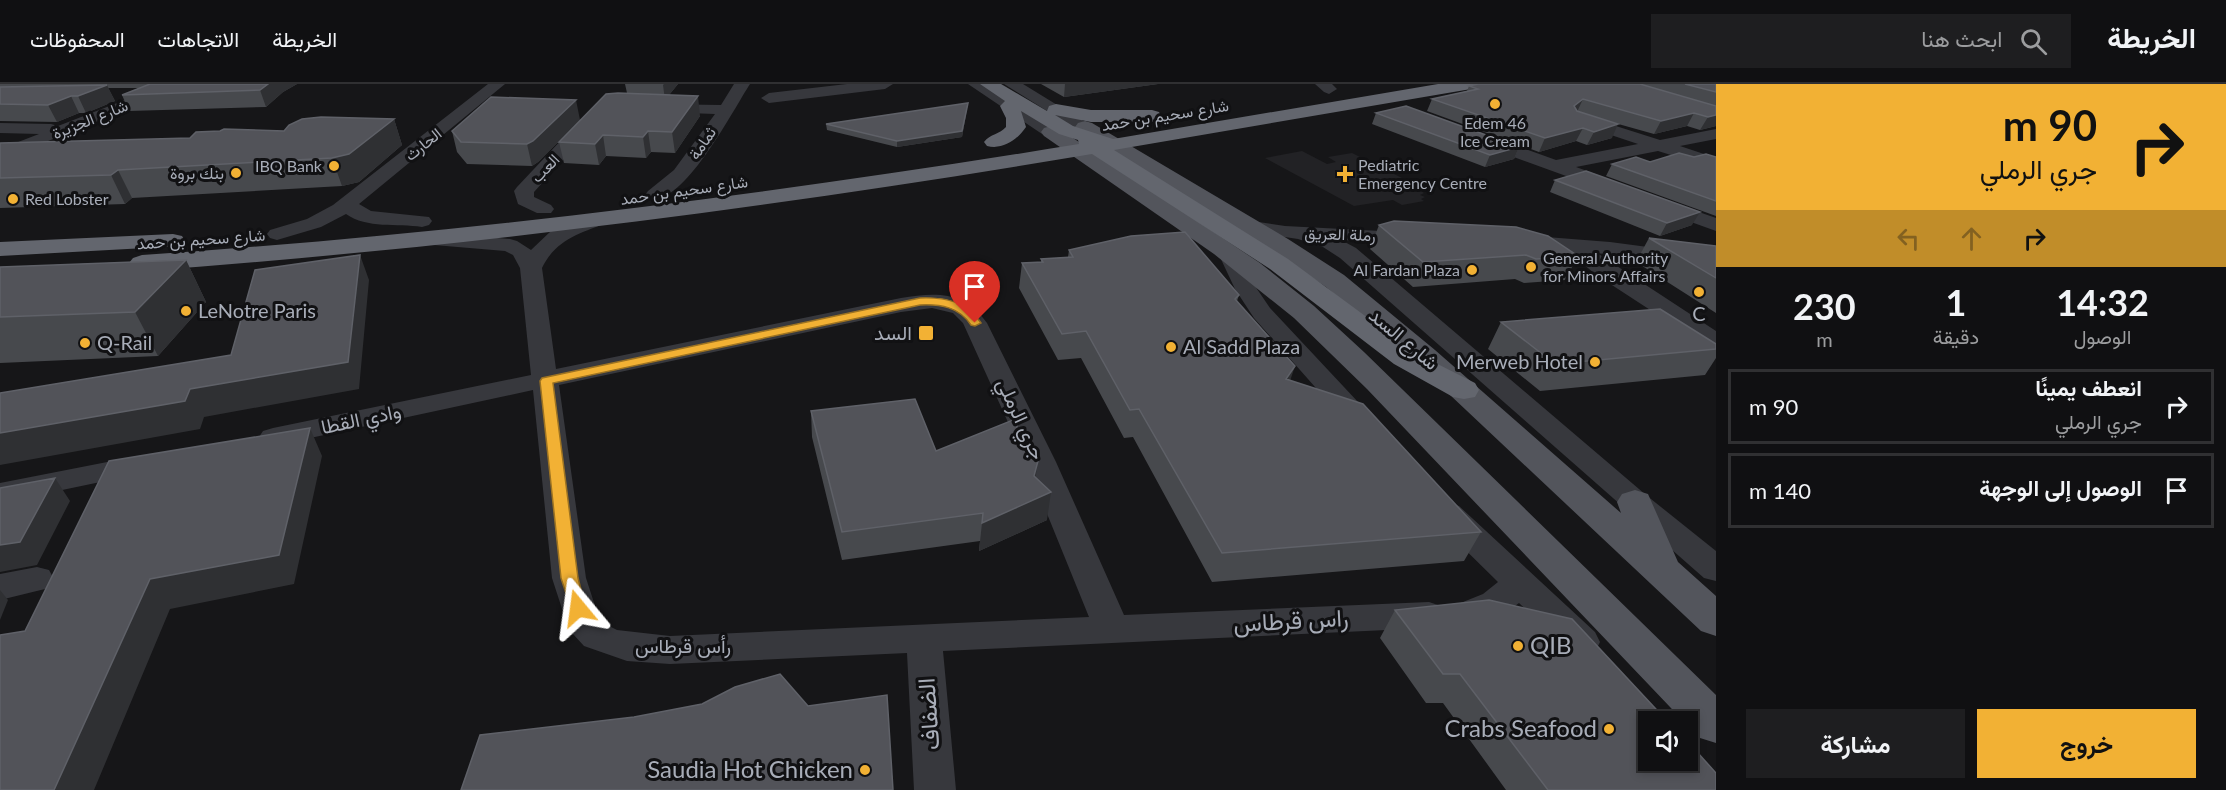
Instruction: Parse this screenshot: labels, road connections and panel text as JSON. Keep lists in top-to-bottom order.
{
  "streets": {
    "highway": ["شارع سحيم بن حمد"],
    "main road": ["شارع السد"],
    "street": [
      "شارع الجزيرة",
      "ثمامة",
      "الحارث",
      "العب",
      "رملة العريق",
      "وادي القطا",
      "جري الرملي",
      "راس قرطاس",
      "رأس قرطاس",
      "الضفاف"
    ]
  },
  "crossings": [
    ["شارع سحيم بن حمد", "ثمامة"],
    ["شارع سحيم بن حمد", "الحارث"],
    ["شارع سحيم بن حمد", "العب"],
    ["شارع سحيم بن حمد", "شارع السد"],
    ["رملة العريق", "شارع السد"],
    ["وادي القطا", "جري الرملي"],
    ["وادي القطا", "رأس قرطاس"],
    ["جري الرملي", "راس قرطاس"],
    ["جري الرملي", "رأس قرطاس"],
    ["راس قرطاس", "رأس قرطاس"],
    ["رأس قرطاس", "الضفاف"]
  ],
  "places": {
    "other": [
      "Edem 46 Ice Cream",
      "IBQ Bank",
      "بنك بروة",
      "Red Lobster",
      "General Authority for Minors Affairs",
      "Al Fardan Plaza",
      "C",
      "LeNotre Paris",
      "Q-Rail",
      "Al Sadd Plaza",
      "Merweb Hotel",
      "QIB",
      "Crabs Seafood",
      "Saudia Hot Chicken"
    ],
    "health": ["Pediatric Emergency Centre"],
    "transit": ["السد"]
  },
  "page": {
    "header": "الخريطة",
    "search": "ابحث هنا",
    "nav": ["الخريطة", "الاتجاهات", "المحفوظات"],
    "turn": ["90 m", "جري الرملي"],
    "eta": [
      "14:32",
      "الوصول",
      "1",
      "دقيقة",
      "230",
      "m"
    ],
    "list": [
      {
        "name": "انعطف يمينًا",
        "note": "جري الرملي",
        "value": "90 m"
      },
      {
        "name": "الوصول إلى الوجهة",
        "value": "140 m"
      }
    ],
    "buttons": ["خروج", "مشاركة"]
  }
}
